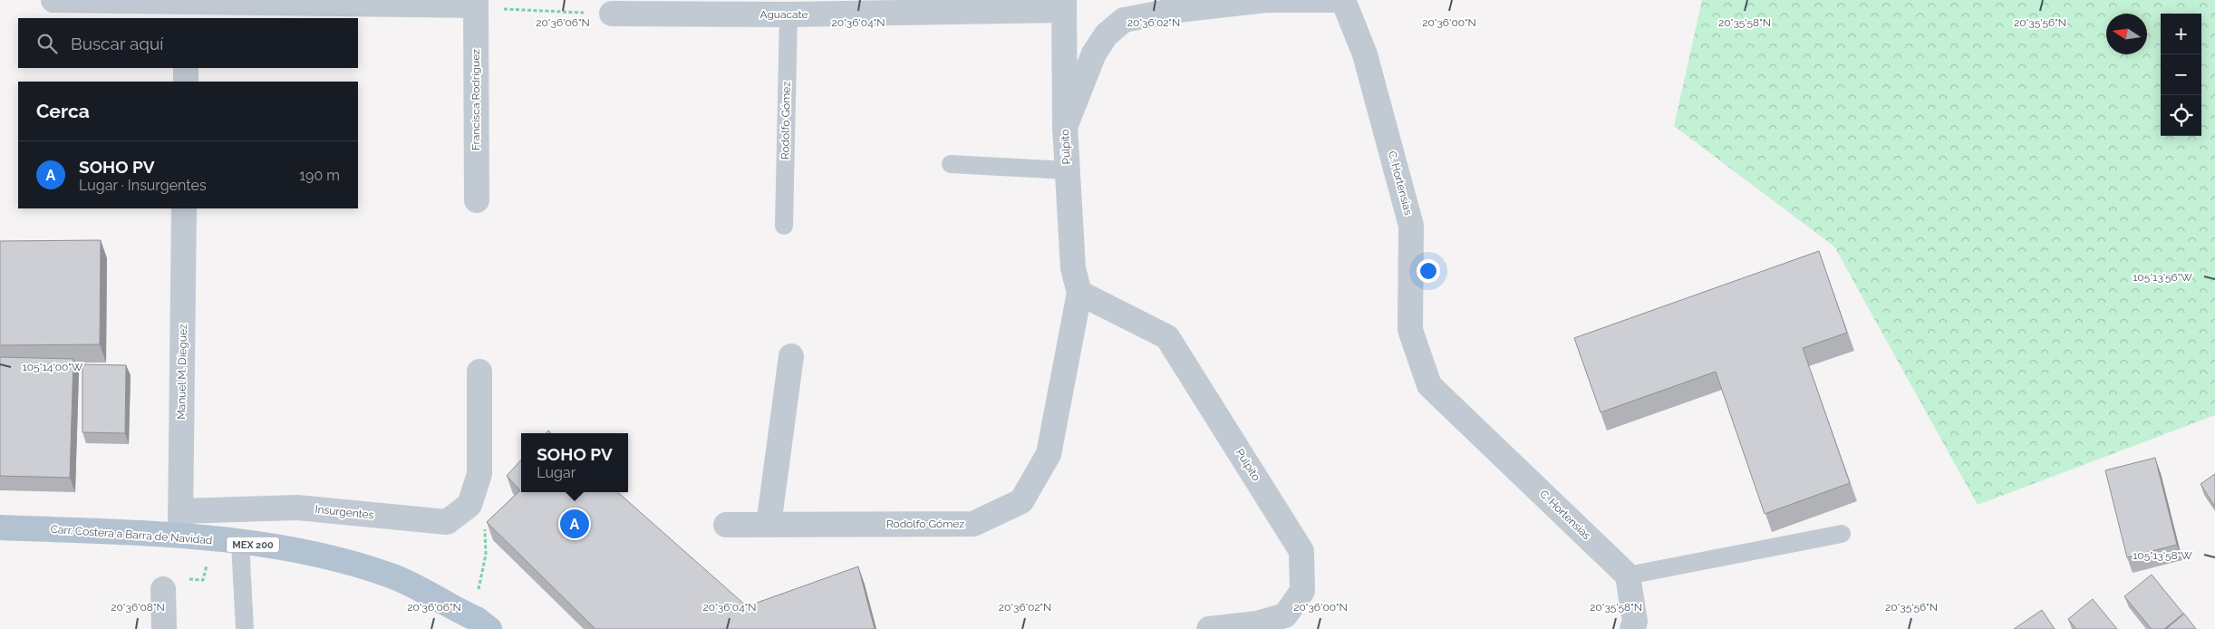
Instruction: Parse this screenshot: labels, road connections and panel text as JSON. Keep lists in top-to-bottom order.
{
  "streets": {
    "main road": ["Carr. Costera a Barra de Navidad", "MEX 200"],
    "street": [
      "Aguacate",
      "Francisca Rodríguez",
      "Rodolfo Gómez",
      "Púlpito",
      "C. Hortensias",
      "Manuel M. Dieguez",
      "Pulpito",
      "Insurgentes"
    ]
  },
  "crossings": [
    ["Aguacate", "Rodolfo Gómez"],
    ["Aguacate", "Púlpito"],
    ["Rodolfo Gómez", "Púlpito"],
    ["Rodolfo Gómez", "Pulpito"],
    ["Púlpito", "C. Hortensias"],
    ["Púlpito", "Pulpito"],
    ["Manuel M. Dieguez", "Insurgentes"],
    ["Manuel M. Dieguez", "Carr. Costera a Barra de Navidad"],
    ["Insurgentes", "Carr. Costera a Barra de Navidad"]
  ],
  "north": "left",
  "page": {
    "map_buttons": ["+", "−"],
    "search": "Buscar aquí",
    "heading": "Cerca",
    "list": [
      {
        "mark": "A",
        "name": "SOHO PV",
        "note": "Lugar · Insurgentes",
        "value": "190 m"
      }
    ],
    "popup": ["SOHO PV", "Lugar"],
    "pins": "A"
  },
  "coordinates": [
    "20°36'06\"N",
    "20°36'04\"N",
    "20°36'02\"N",
    "20°36'00\"N",
    "20°35'58\"N",
    "20°35'56\"N",
    "105°13'56\"W",
    "105°14'00\"W",
    "105°13'58\"W",
    "20°36'08\"N"
  ]
}
